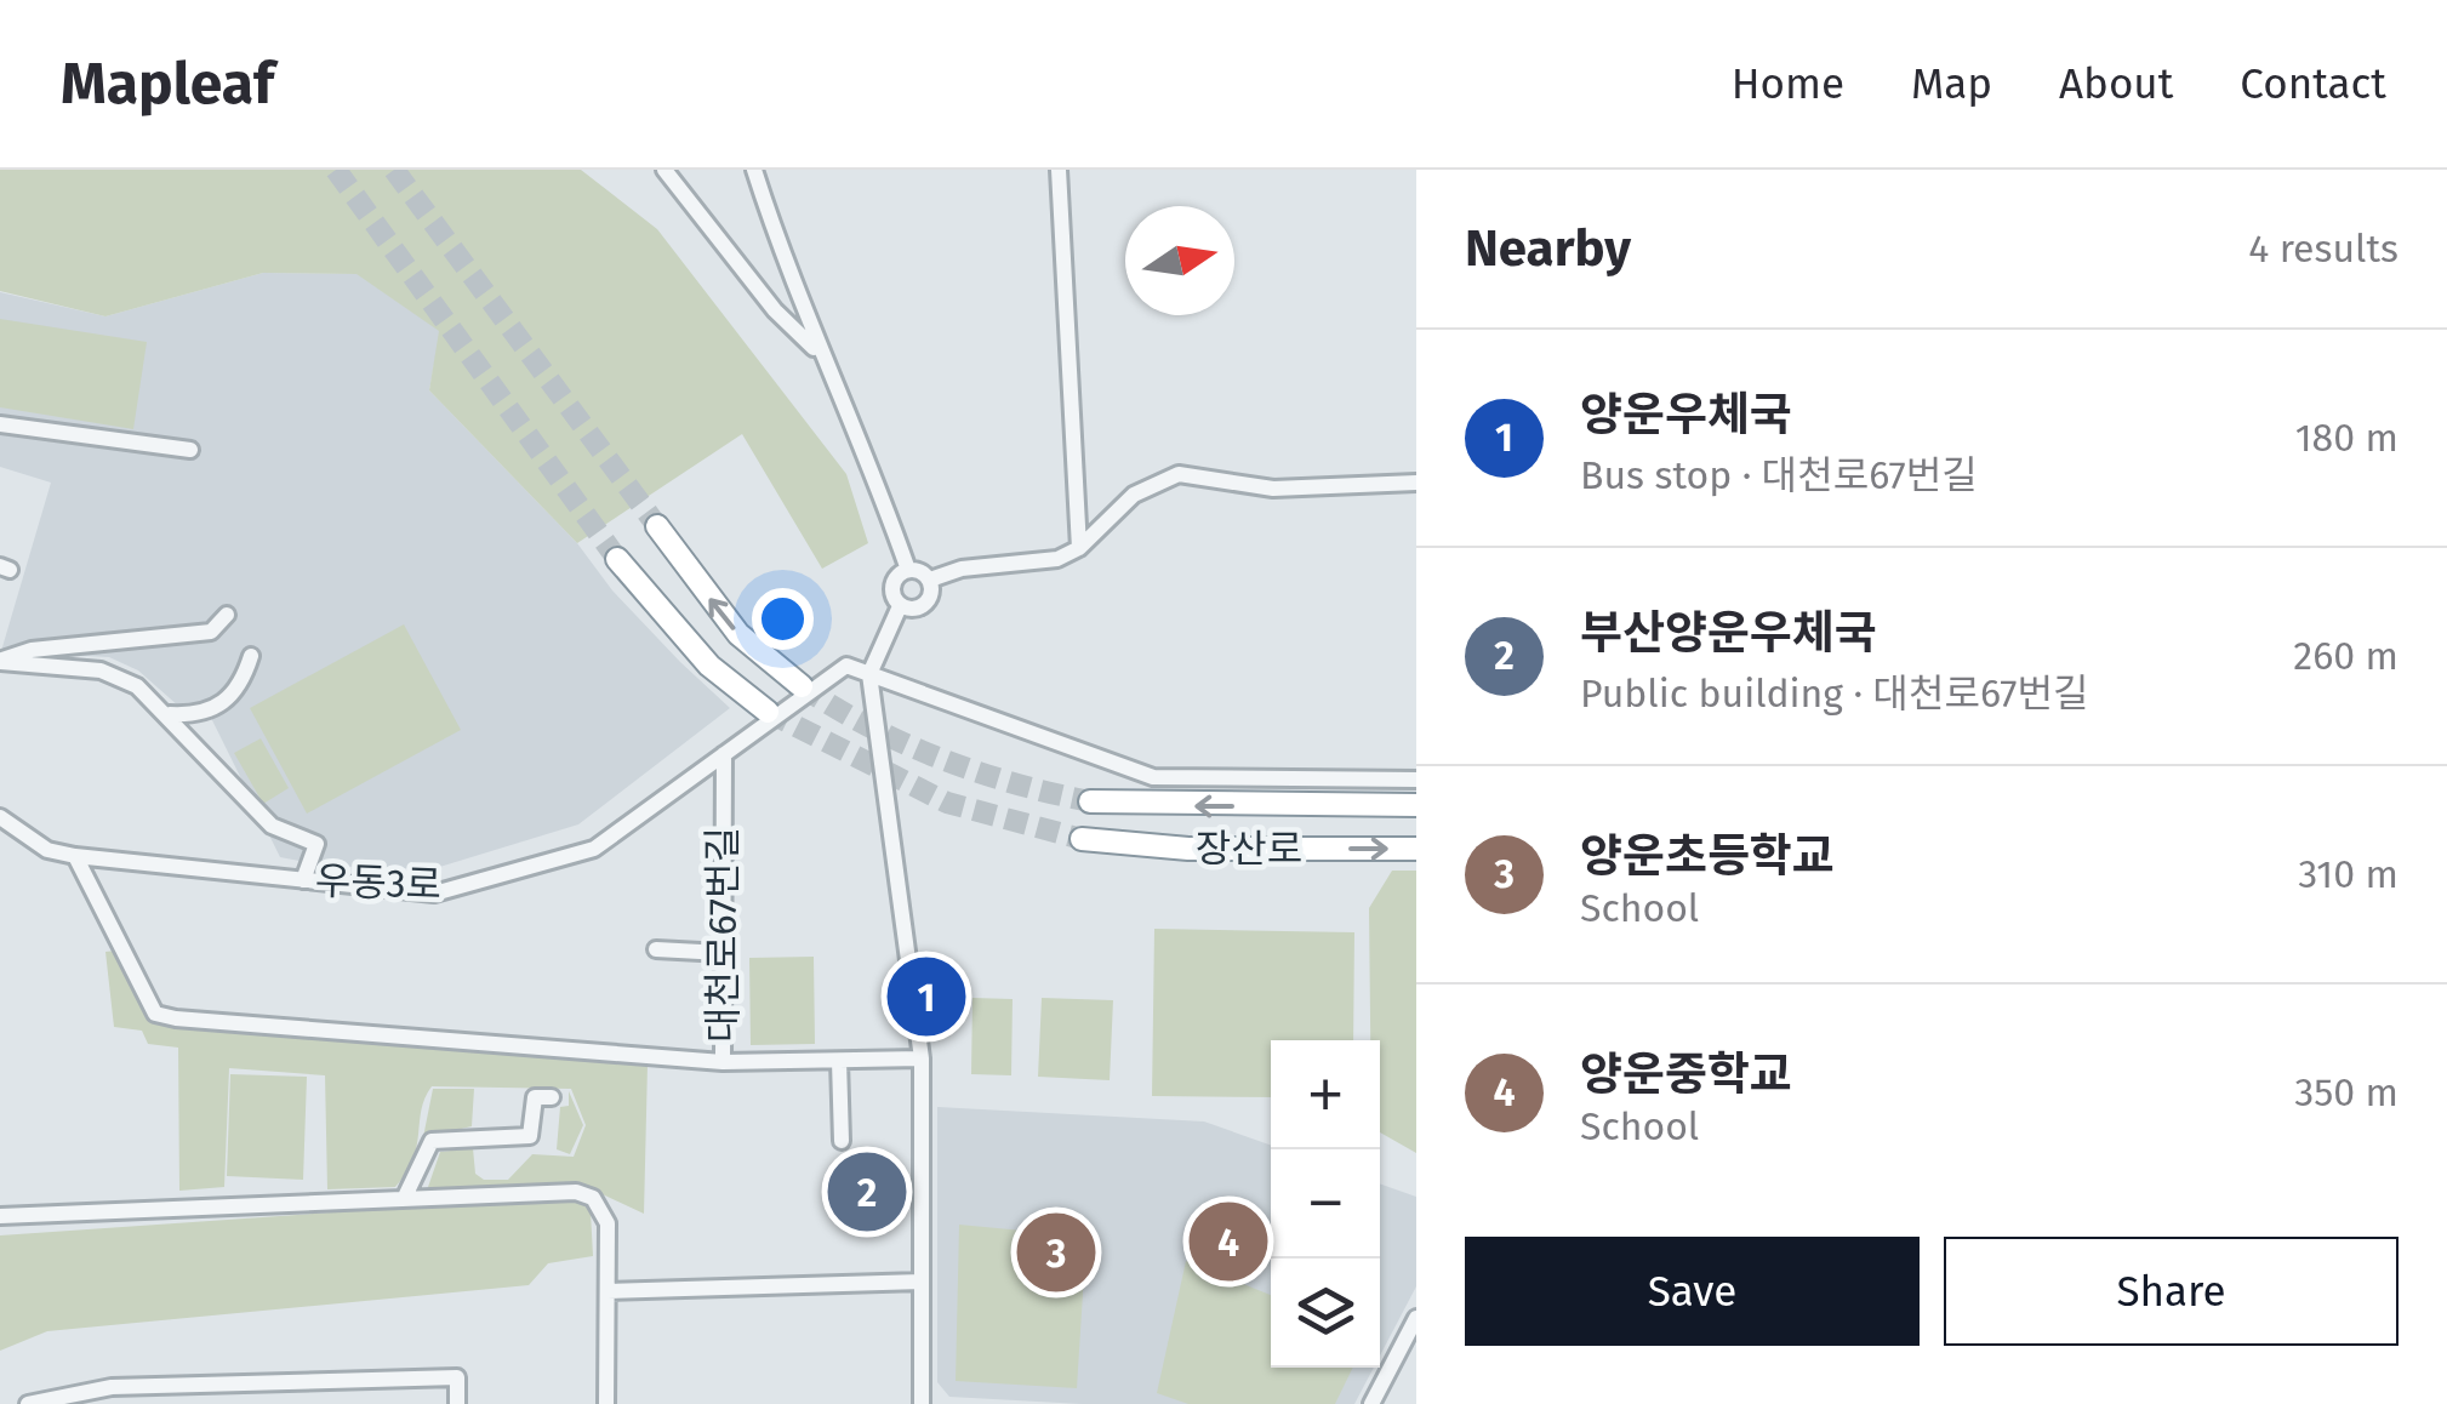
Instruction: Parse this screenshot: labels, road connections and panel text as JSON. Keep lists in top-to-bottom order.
{
  "streets": {
    "highway": ["장산로"],
    "street": ["우동3로", "대천로67번길"]
  },
  "crossings": [
    ["우동3로", "대천로67번길"]
  ],
  "north": "right",
  "page": {
    "header": "Mapleaf",
    "nav": [
      "Home",
      "Map",
      "About",
      "Contact"
    ],
    "heading": ["Nearby", "4 results"],
    "list": [
      {
        "mark": "1",
        "name": "양운우체국",
        "note": "Bus stop · 대천로67번길",
        "value": "180 m"
      },
      {
        "mark": "2",
        "name": "부산양운우체국",
        "note": "Public building · 대천로67번길",
        "value": "260 m"
      },
      {
        "mark": "3",
        "name": "양운초등학교",
        "note": "School",
        "value": "310 m"
      },
      {
        "mark": "4",
        "name": "양운중학교",
        "note": "School",
        "value": "350 m"
      }
    ],
    "pins": [
      "1",
      "2",
      "4",
      "3"
    ],
    "map_buttons": ["+", "−"],
    "buttons": ["Save", "Share"]
  }
}
